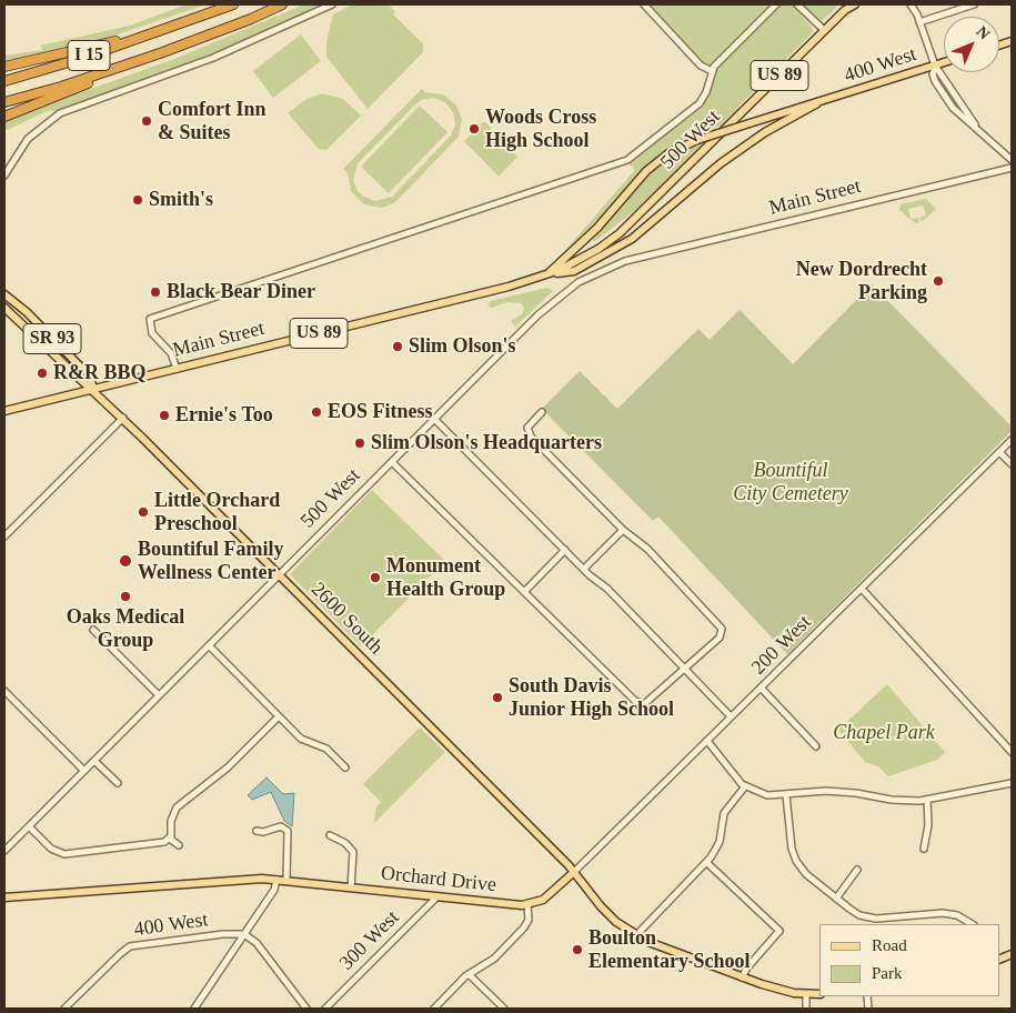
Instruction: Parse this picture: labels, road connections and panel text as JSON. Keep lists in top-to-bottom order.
{
  "streets": {
    "highway": ["I 15"],
    "main road": [
      "400 West",
      "US 89",
      "500 West",
      "Main Street",
      "SR 93",
      "2600 South",
      "Orchard Drive"
    ],
    "street": ["200 West", "300 West"]
  },
  "crossings": [
    ["US 89", "Main Street"],
    ["US 89", "SR 93"],
    ["US 89", "2600 South"],
    ["500 West", "Main Street"],
    ["500 West", "2600 South"],
    ["Main Street", "SR 93"],
    ["Main Street", "2600 South"],
    ["SR 93", "2600 South"],
    ["2600 South", "200 West"],
    ["2600 South", "Orchard Drive"],
    ["200 West", "Orchard Drive"],
    ["Orchard Drive", "300 West"]
  ],
  "parks": ["Bountiful City Cemetery", "Chapel Park"],
  "places": [
    "Comfort Inn & Suites",
    "Woods Cross High School",
    "Smith's",
    "New Dordrecht Parking",
    "Black Bear Diner",
    "Slim Olson's",
    "R&R BBQ",
    "EOS Fitness",
    "Ernie's Too",
    "Slim Olson's Headquarters",
    "Little Orchard Preschool",
    "Bountiful Family Wellness Center",
    "Monument Health Group",
    "Oaks Medical Group",
    "South Davis Junior High School",
    "Boulton Elementary School"
  ],
  "legend": ["Road", "Park"],
  "north": "top right"
}
